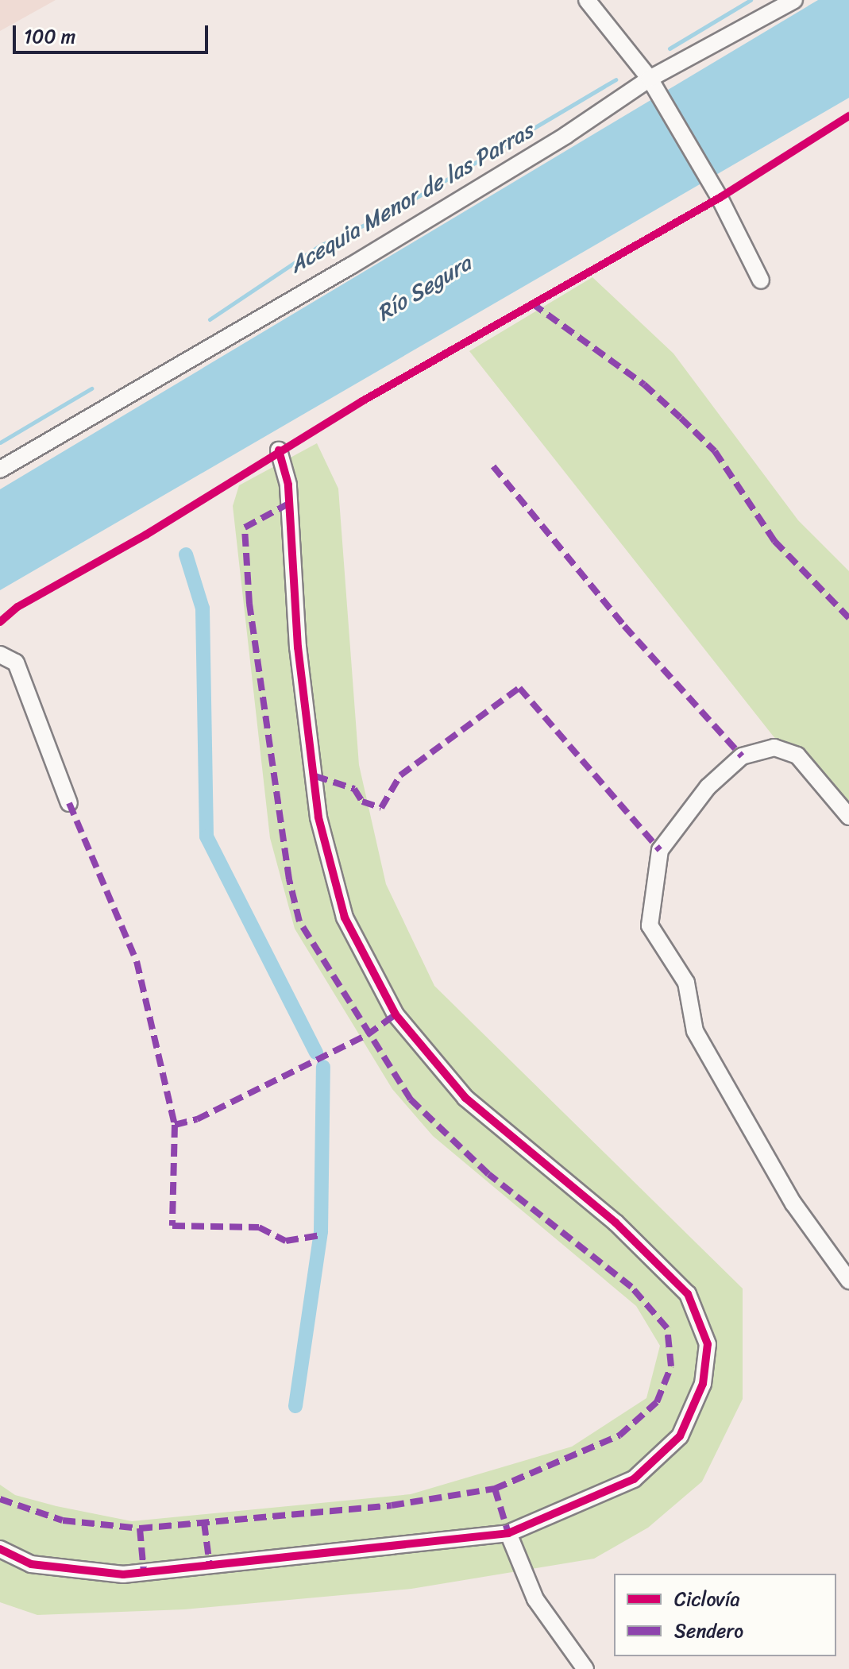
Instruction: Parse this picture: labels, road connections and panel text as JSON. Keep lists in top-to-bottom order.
{
  "water": ["Acequia Menor de las Parras", "Río Segura"],
  "legend": ["Ciclovía", "Sendero"],
  "scale_bar": "100 m"
}
